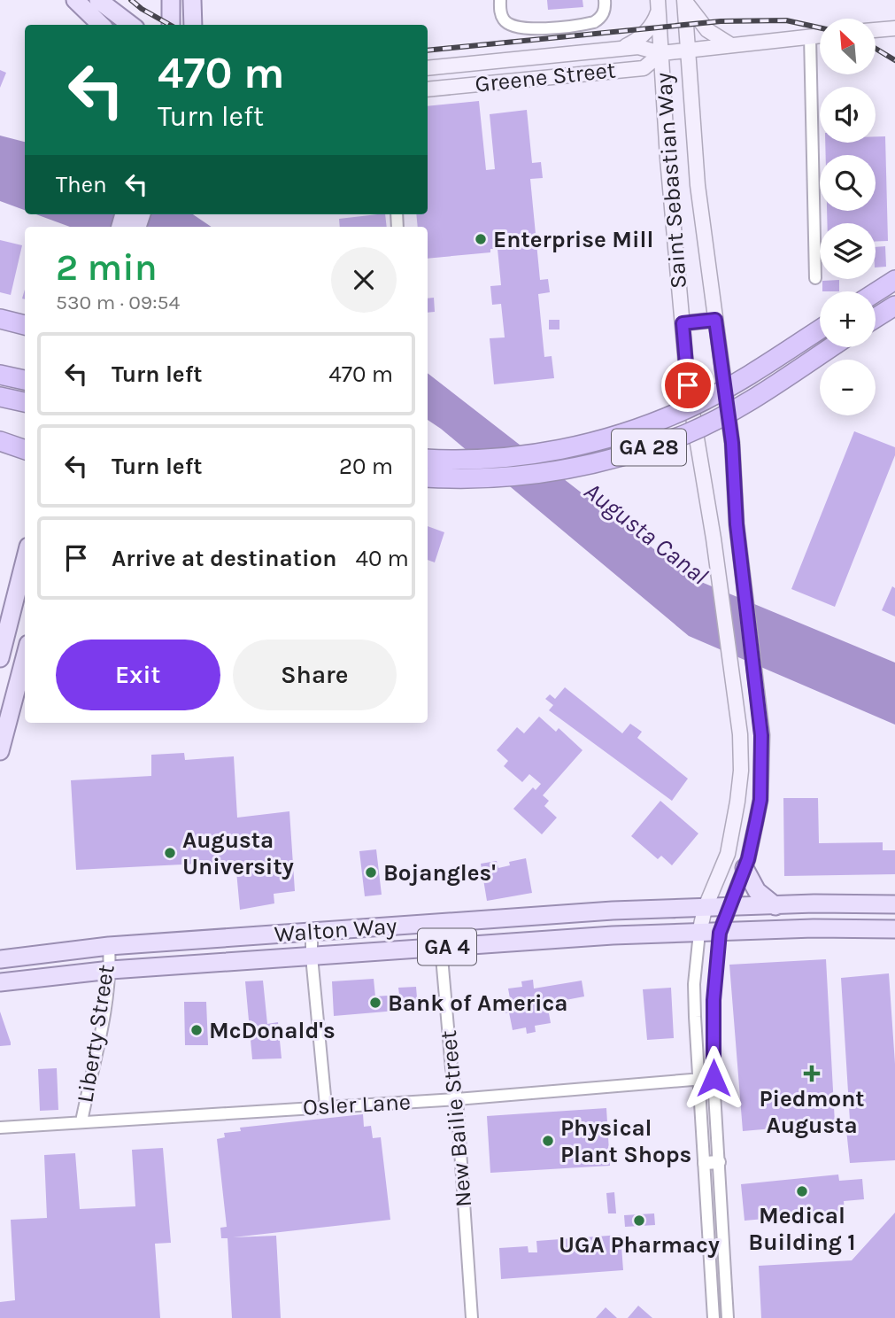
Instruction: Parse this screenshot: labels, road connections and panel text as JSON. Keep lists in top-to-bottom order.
{
  "streets": {
    "highway": ["GA 28"],
    "main road": [
      "Greene Street",
      "Saint Sebastian Way",
      "Walton Way",
      "GA 4"
    ],
    "street": ["Liberty Street", "Osler Lane", "New Bailie Street"]
  },
  "crossings": [
    ["Greene Street", "Saint Sebastian Way"],
    ["Saint Sebastian Way", "Walton Way"],
    ["Saint Sebastian Way", "Osler Lane"],
    ["Walton Way", "Liberty Street"],
    ["Walton Way", "New Bailie Street"],
    ["Liberty Street", "Osler Lane"],
    ["Osler Lane", "New Bailie Street"]
  ],
  "water": ["Augusta Canal"],
  "places": {
    "other": [
      "Enterprise Mill",
      "Augusta University",
      "Bojangles'",
      "Bank of America",
      "McDonald's",
      "Physical Plant Shops",
      "Medical Building 1",
      "UGA Pharmacy"
    ],
    "health": ["Piedmont Augusta"]
  },
  "north": "top left",
  "page": {
    "map_buttons": ["+", "−"],
    "turn": ["470 m", "Turn left"],
    "then": "Then",
    "heading": ["2 min", "530 m · 09:54"],
    "list": [
      {
        "name": "Turn left",
        "value": "470 m"
      },
      {
        "name": "Turn left",
        "value": "20 m"
      },
      {
        "name": "Arrive at destination",
        "value": "40 m"
      }
    ],
    "buttons": ["Exit", "Share"]
  }
}
